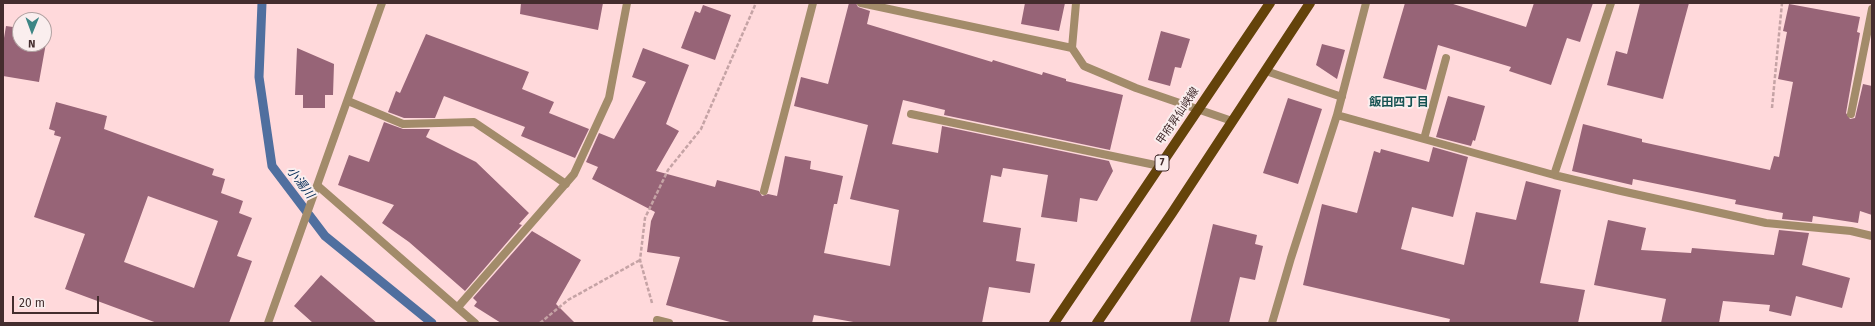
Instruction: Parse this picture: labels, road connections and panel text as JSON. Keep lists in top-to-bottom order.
{
  "streets": {
    "main road": ["甲府昇仙峡線", "7"]
  },
  "districts": ["飯田四丁目"],
  "water": ["小湯川"],
  "scale_bar": "20 m",
  "north": "bottom"
}
